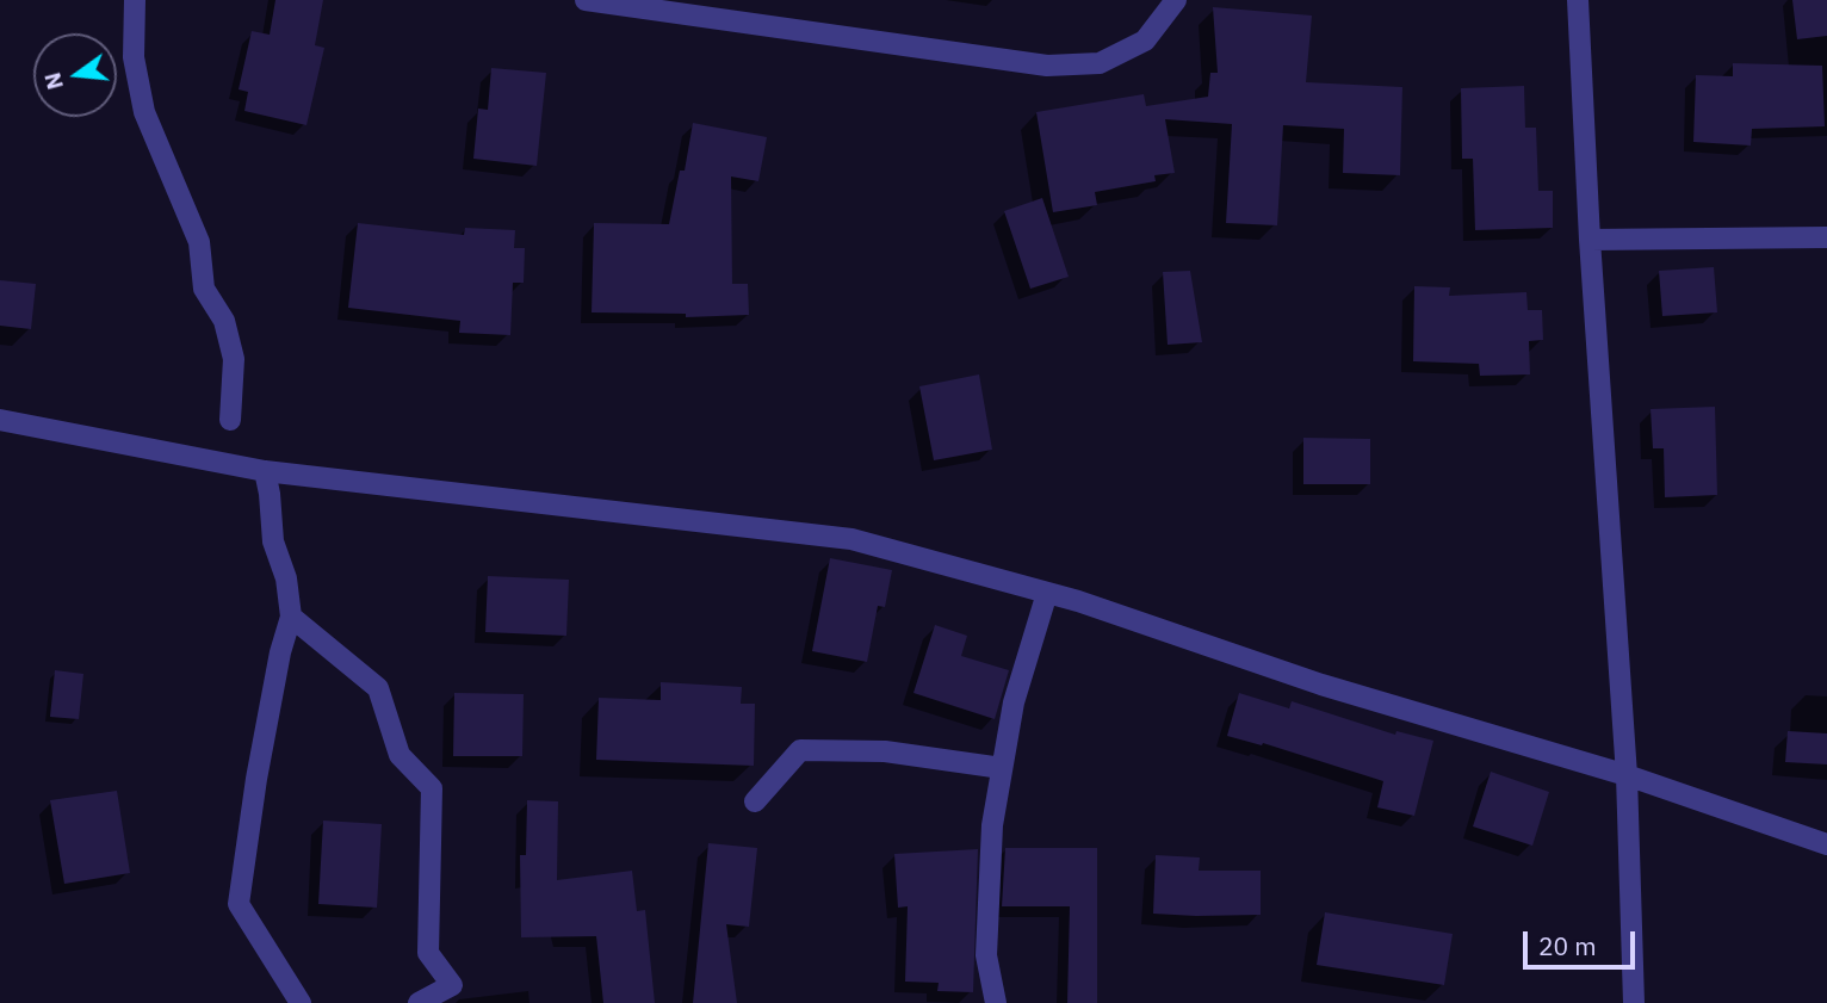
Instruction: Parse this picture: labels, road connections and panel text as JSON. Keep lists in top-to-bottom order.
{
  "scale_bar": "20 m",
  "north": "left"
}
